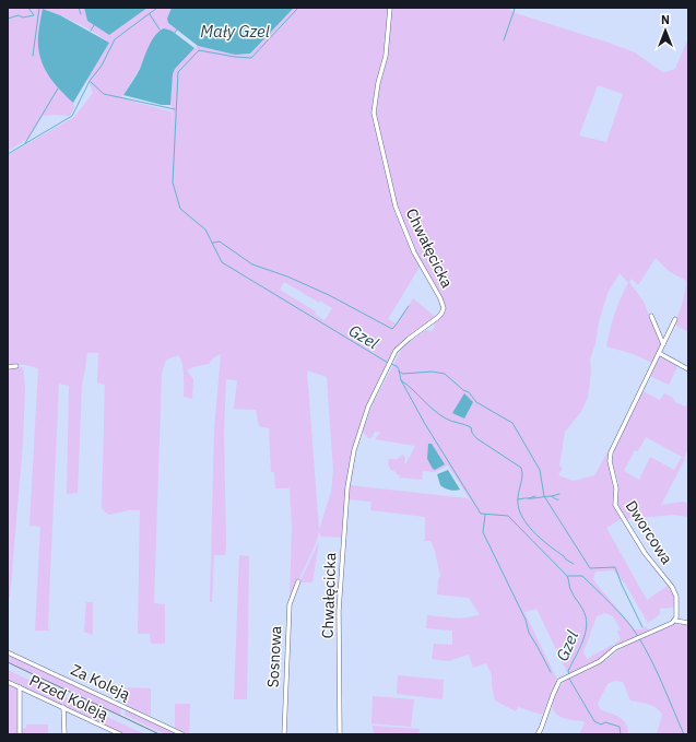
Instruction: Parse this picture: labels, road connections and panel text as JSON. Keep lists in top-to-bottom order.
{
  "streets": {
    "street": [
      "Chwałęcicka",
      "Dworcowa",
      "Sosnowa",
      "Za Koleją",
      "Przed Koleją"
    ]
  },
  "water": ["Mały Gzel", "Gzel"],
  "north": "top"
}
